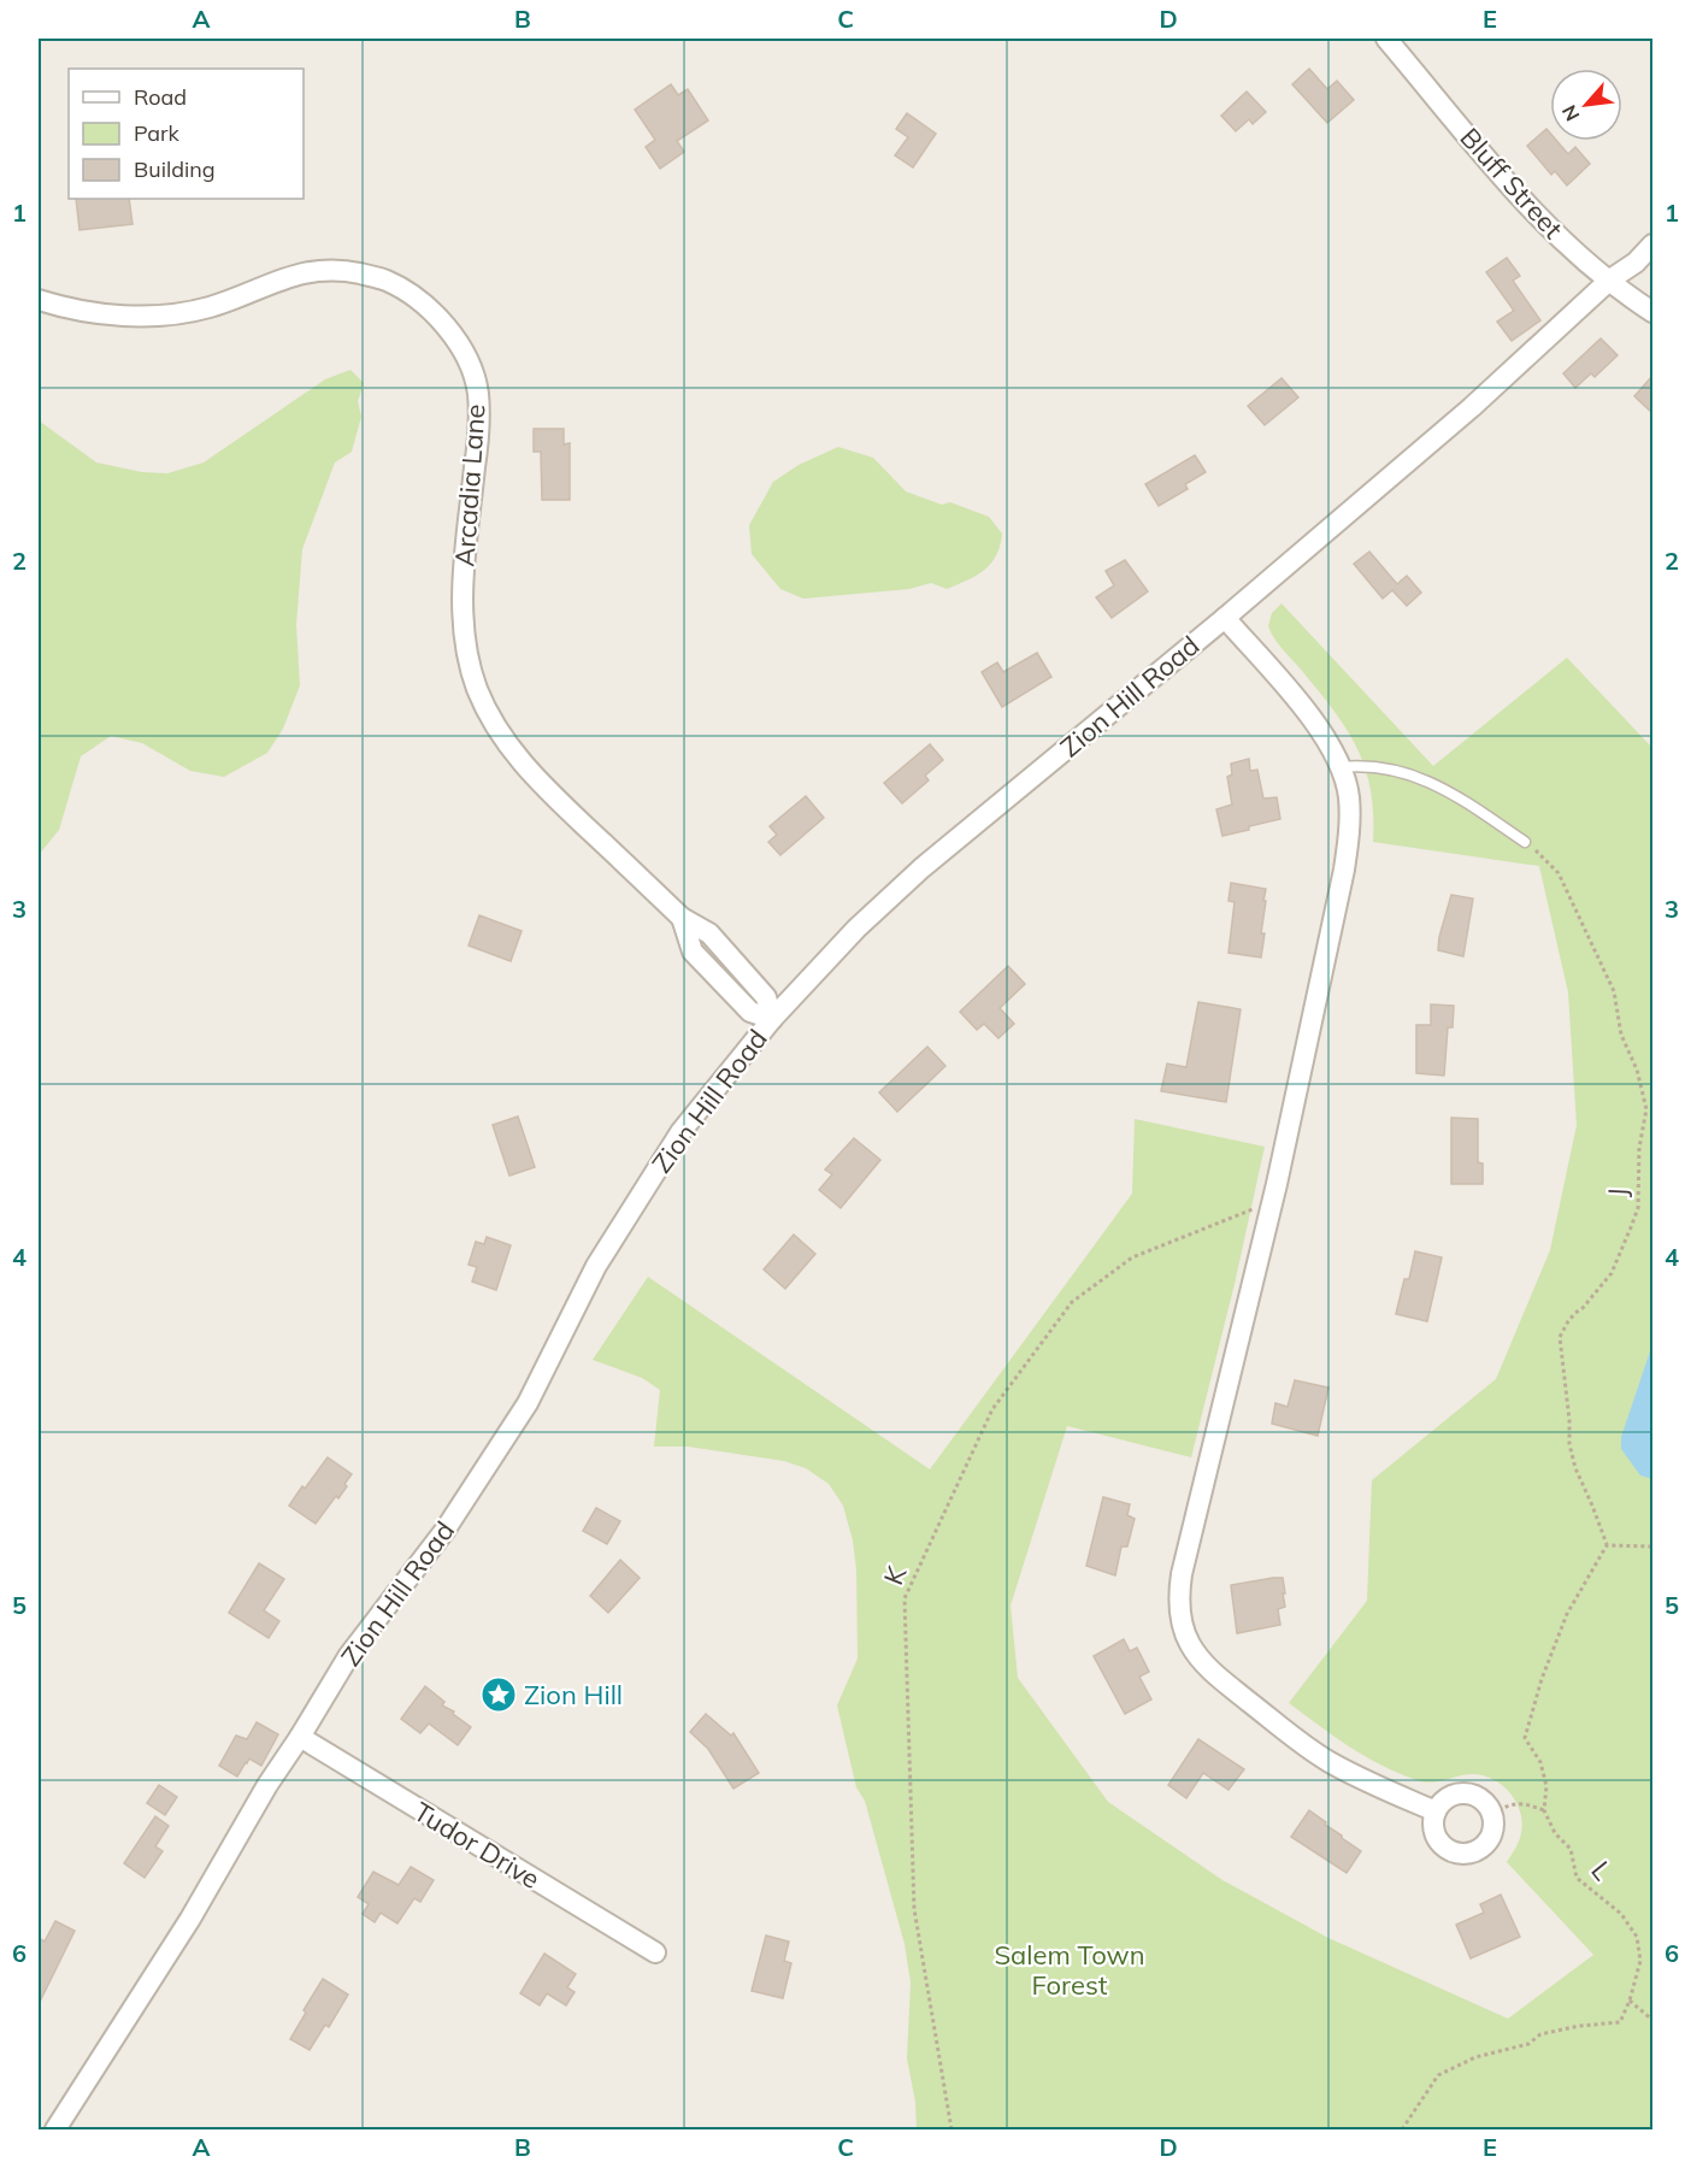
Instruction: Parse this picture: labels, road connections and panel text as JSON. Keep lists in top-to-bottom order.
{
  "streets": {
    "street": [
      "Bluff Street",
      "Arcadia Lane",
      "Zion Hill Road",
      "Tudor Drive"
    ],
    "path": ["J", "K", "L"]
  },
  "crossings": [
    ["Bluff Street", "Zion Hill Road"],
    ["Arcadia Lane", "Zion Hill Road"],
    ["Zion Hill Road", "Tudor Drive"]
  ],
  "parks": ["Salem Town Forest"],
  "places": {
    "place": ["Zion Hill"]
  },
  "legend": ["Road", "Park", "Building"],
  "north": "bottom left",
  "grid": {
    "columns": [
      "A",
      "B",
      "C",
      "D",
      "E"
    ],
    "rows": [
      "1",
      "2",
      "3",
      "4",
      "5",
      "6"
    ]
  }
}
